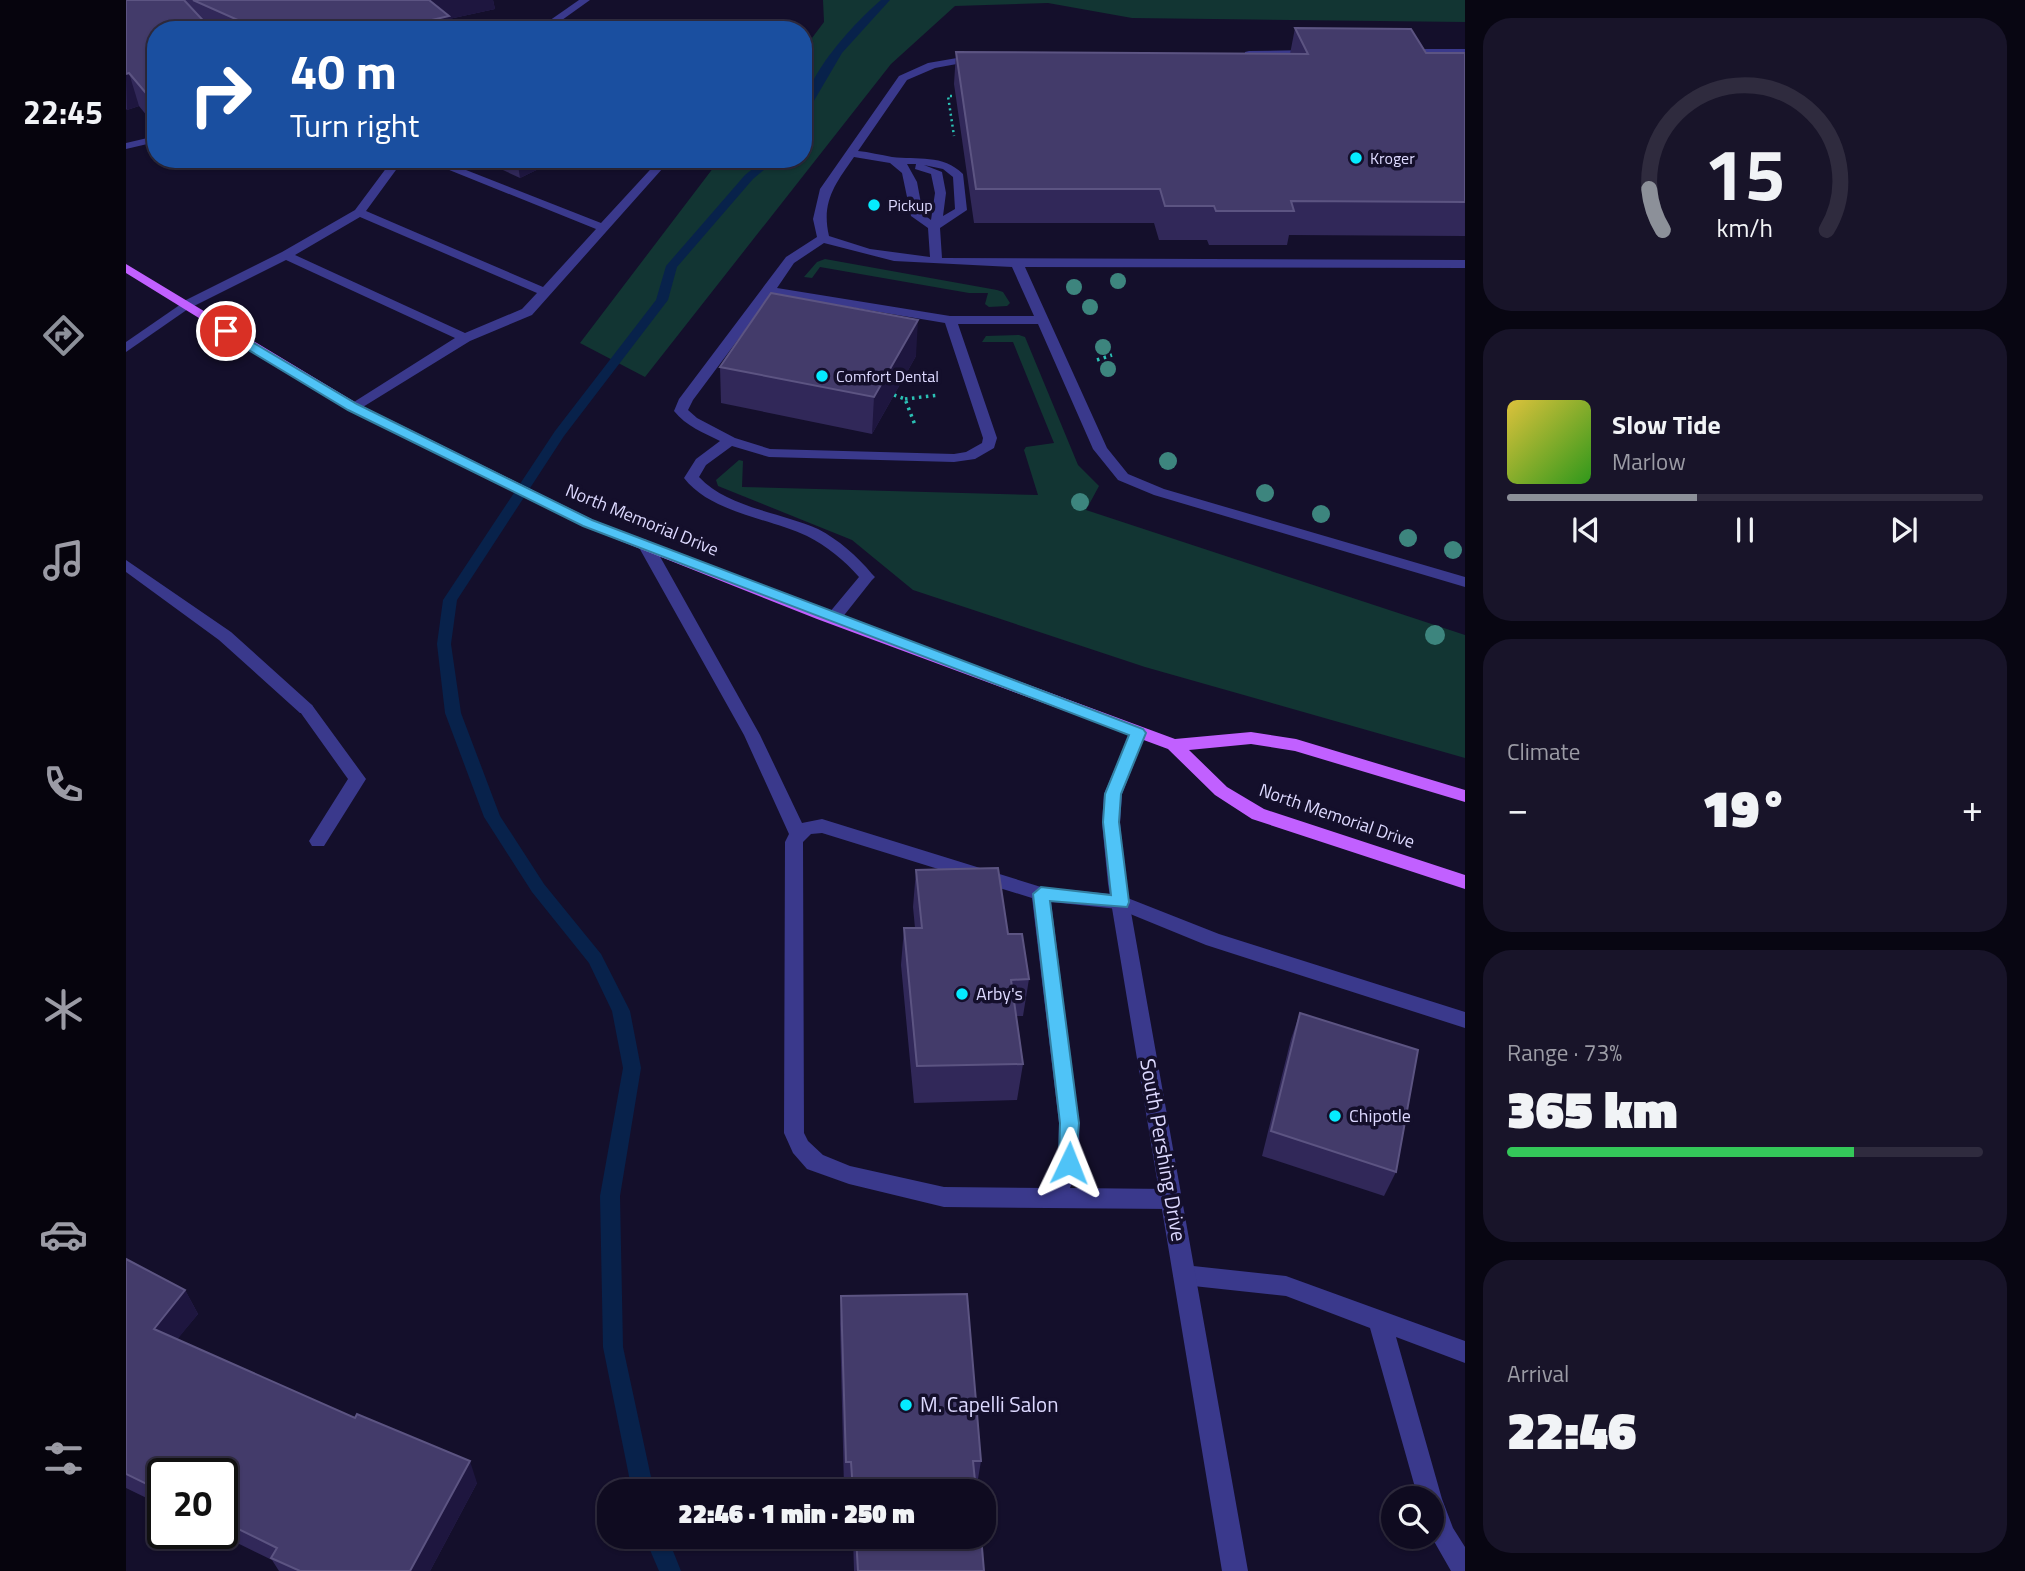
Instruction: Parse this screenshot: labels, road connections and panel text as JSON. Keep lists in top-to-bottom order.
{
  "streets": {
    "main road": ["North Memorial Drive"],
    "street": ["South Pershing Drive"]
  },
  "crossings": [
    ["North Memorial Drive", "South Pershing Drive"]
  ],
  "places": [
    "Kroger",
    "Pickup",
    "Comfort Dental",
    "Arby's",
    "Chipotle",
    "M. Capelli Salon"
  ],
  "page": {
    "tabs": "22:45",
    "turn": ["40 m", "Turn right"],
    "song": ["Slow Tide", "Marlow"],
    "tile": [
      "Climate",
      ["Range · 73%", "365 km"],
      ["Arrival", "22:46"]
    ],
    "heat": ["−", "19°", "+"],
    "limit": "20",
    "trip": "22:46 · 1 min · 250 m",
    "gauge": ["15", "km/h"]
  }
}
